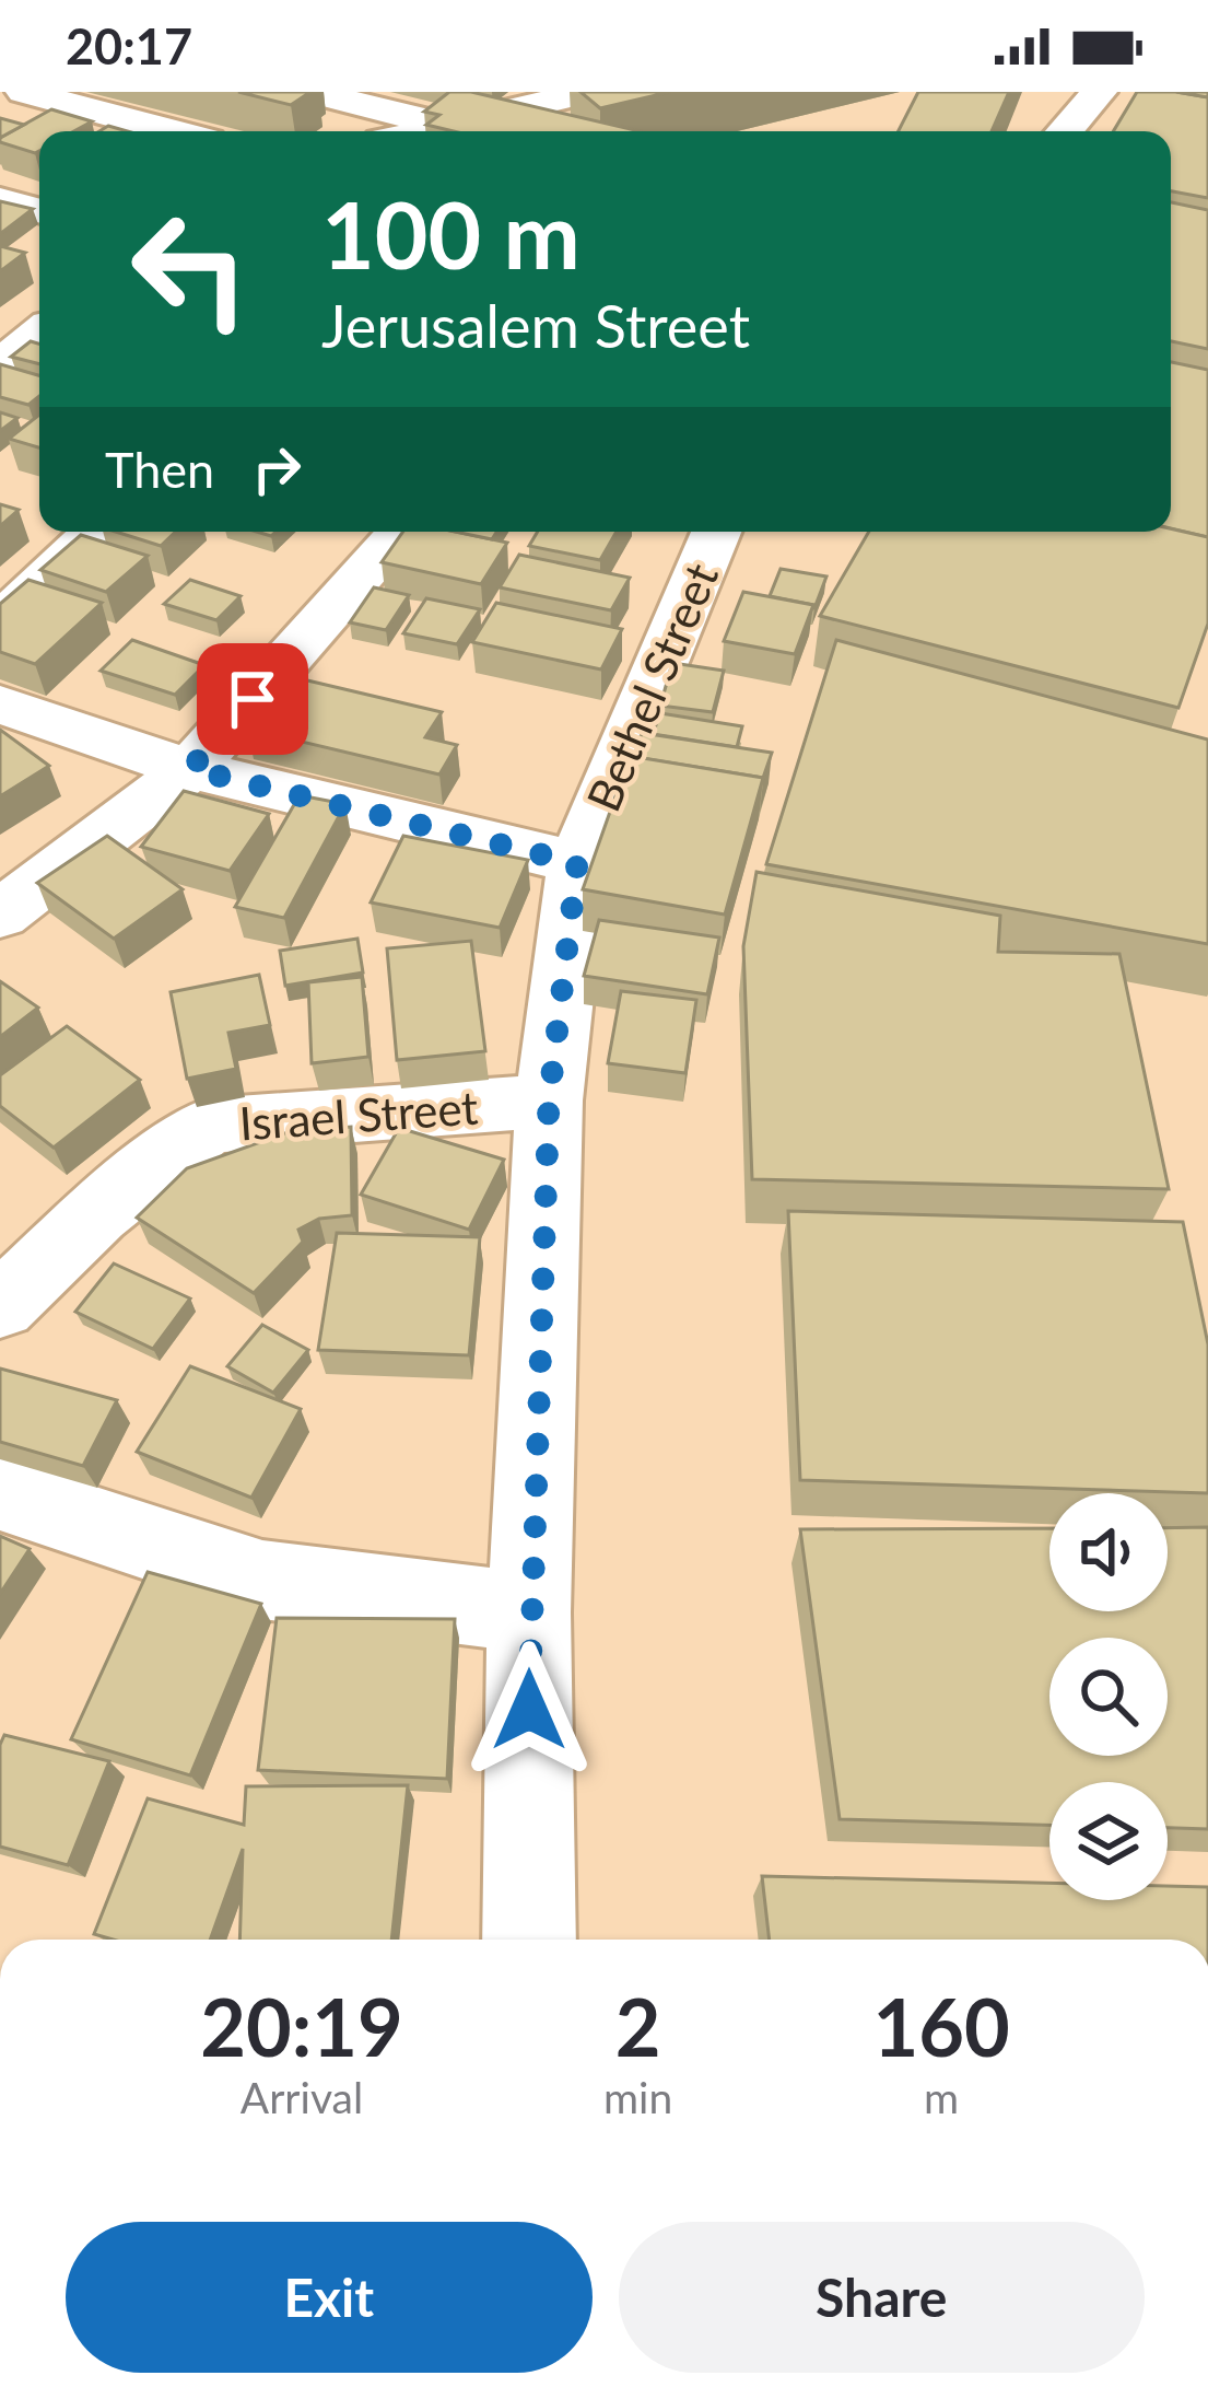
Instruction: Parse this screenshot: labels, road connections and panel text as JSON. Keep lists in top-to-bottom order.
{
  "streets": {
    "street": ["Bethel Street", "Israel Street"]
  },
  "crossings": [
    ["Bethel Street", "Israel Street"]
  ],
  "page": {
    "status": "20:17",
    "turn": ["100 m", "Jerusalem Street"],
    "then": "Then",
    "eta": [
      "20:19",
      "Arrival",
      "2",
      "min",
      "160",
      "m"
    ],
    "buttons": ["Exit", "Share"]
  }
}
